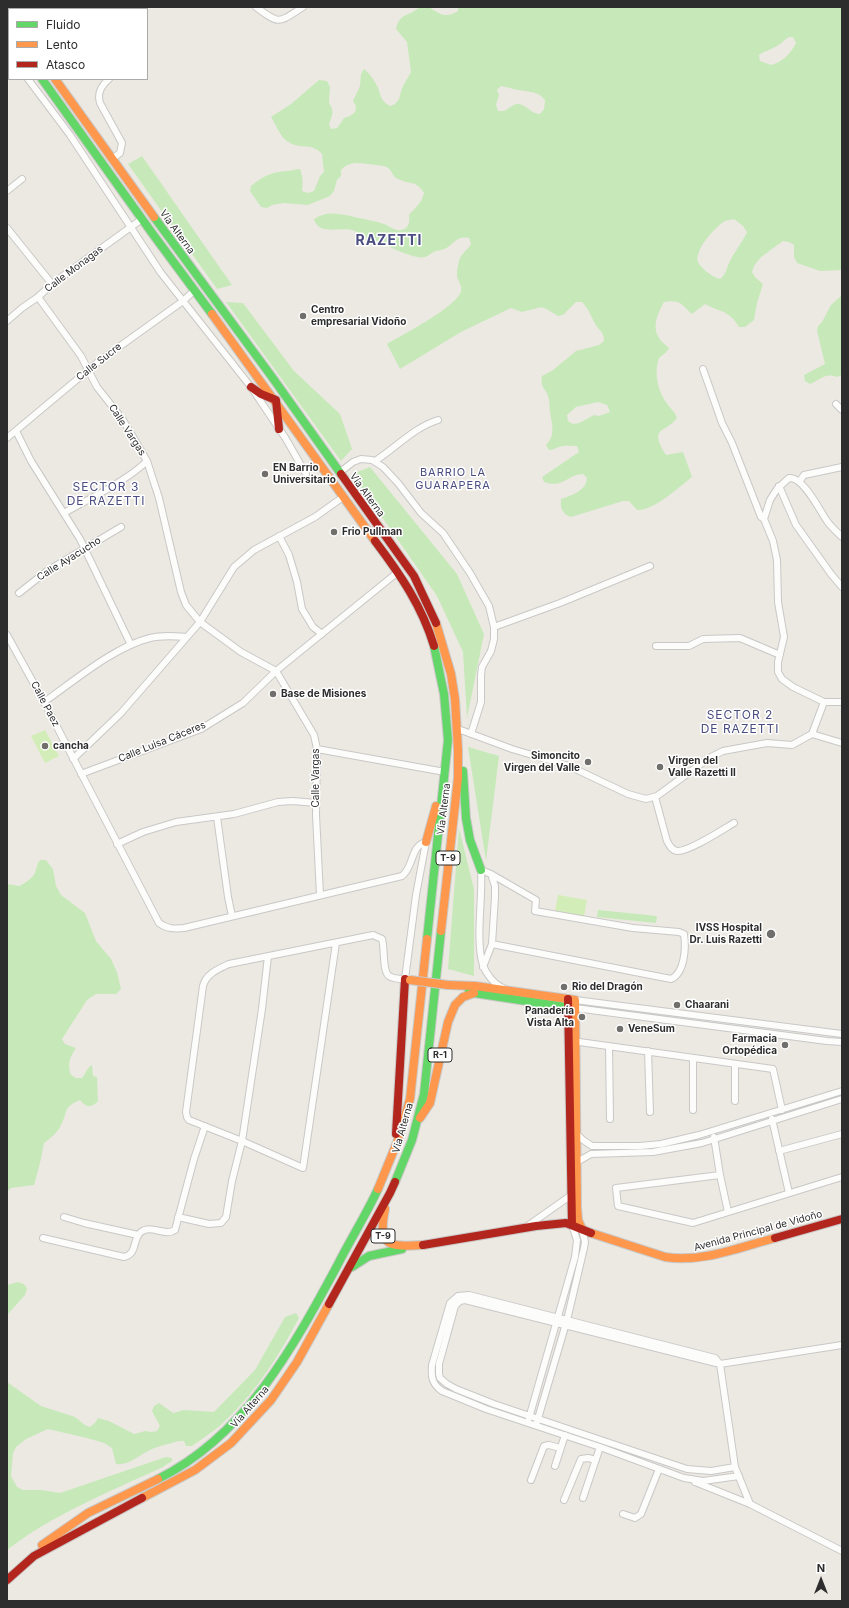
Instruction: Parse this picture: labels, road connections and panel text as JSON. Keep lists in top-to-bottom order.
{
  "streets": {
    "main road": [
      "Vía Alterna",
      "T-9",
      "R-1",
      "Avenida Principal de Vidoño"
    ],
    "street": [
      "Calle Monagas",
      "Calle Sucre",
      "Calle Vargas",
      "Calle Ayacucho",
      "Calle Paez",
      "Calle Luisa Cáceres"
    ]
  },
  "crossings": [
    ["Vía Alterna", "Calle Monagas"],
    ["Vía Alterna", "Calle Sucre"],
    ["Vía Alterna", "Calle Luisa Cáceres"],
    ["Vía Alterna", "T-9"],
    ["Vía Alterna", "R-1"],
    ["Calle Monagas", "Calle Vargas"],
    ["Calle Sucre", "Calle Vargas"],
    ["Calle Vargas", "Calle Luisa Cáceres"],
    ["Calle Paez", "Calle Luisa Cáceres"],
    ["T-9", "Avenida Principal de Vidoño"]
  ],
  "districts": [
    "RAZETTI",
    "BARRIO LA GUARAPERA",
    "SECTOR 3 DE RAZETTI",
    "SECTOR 2 DE RAZETTI"
  ],
  "places": [
    "Centro empresarial Vidoño",
    "EN Barrio Universitario",
    "Frio Pullman",
    "Base de Misiones",
    "cancha",
    "Simoncito Virgen del Valle",
    "Virgen del Valle Razetti II",
    "IVSS Hospital Dr. Luis Razetti",
    "Rio del Dragón",
    "Chaarani",
    "Panadería Vista Alta",
    "VeneSum",
    "Farmacia Ortopédica"
  ],
  "legend": ["Fluido", "Lento", "Atasco"],
  "north": "top"
}
